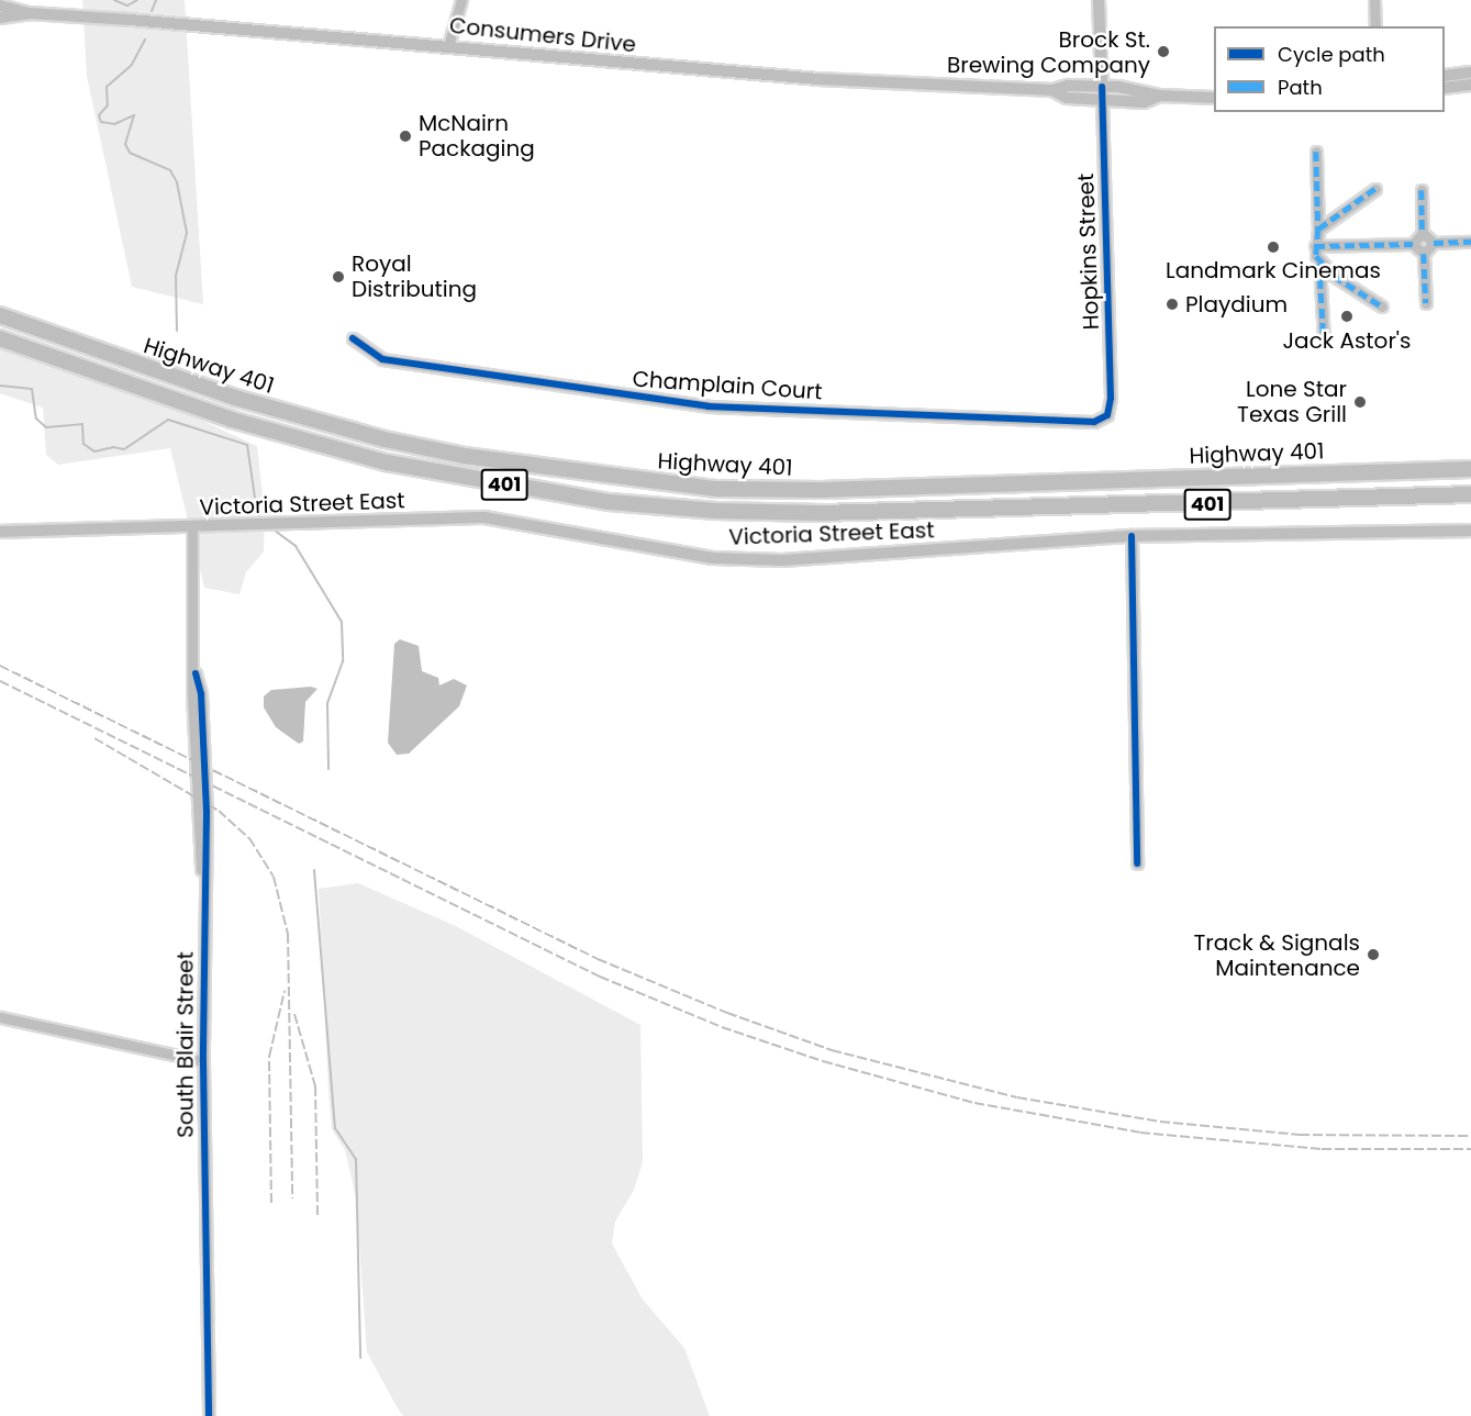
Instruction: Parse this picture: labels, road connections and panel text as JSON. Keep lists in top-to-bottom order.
{
  "streets": {
    "highway": ["Highway 401", "401"],
    "main road": ["Consumers Drive", "Hopkins Street", "Victoria Street East"],
    "street": ["Champlain Court", "South Blair Street"]
  },
  "crossings": [
    ["Consumers Drive", "Hopkins Street"],
    ["Hopkins Street", "Champlain Court"],
    ["Victoria Street East", "South Blair Street"]
  ],
  "places": [
    "Brock St. Brewing Company",
    "McNairn Packaging",
    "Landmark Cinemas",
    "Royal Distributing",
    "Playdium",
    "Jack Astor's",
    "Lone Star Texas Grill",
    "Track & Signals Maintenance"
  ],
  "legend": ["Cycle path", "Path"]
}
